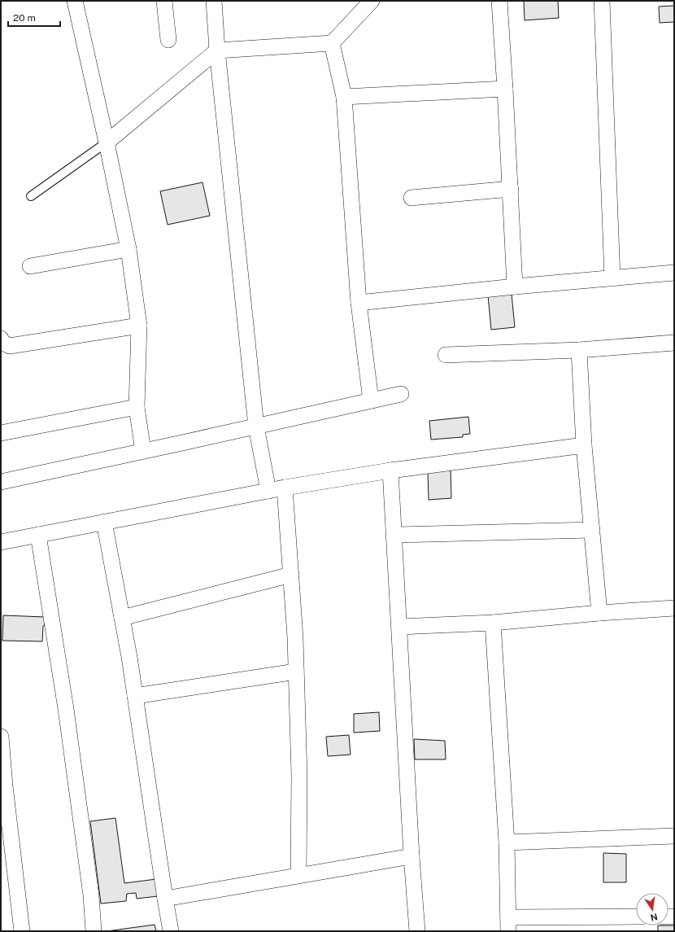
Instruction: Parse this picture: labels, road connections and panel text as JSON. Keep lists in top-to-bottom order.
{
  "scale_bar": "20 m",
  "north": "bottom"
}
